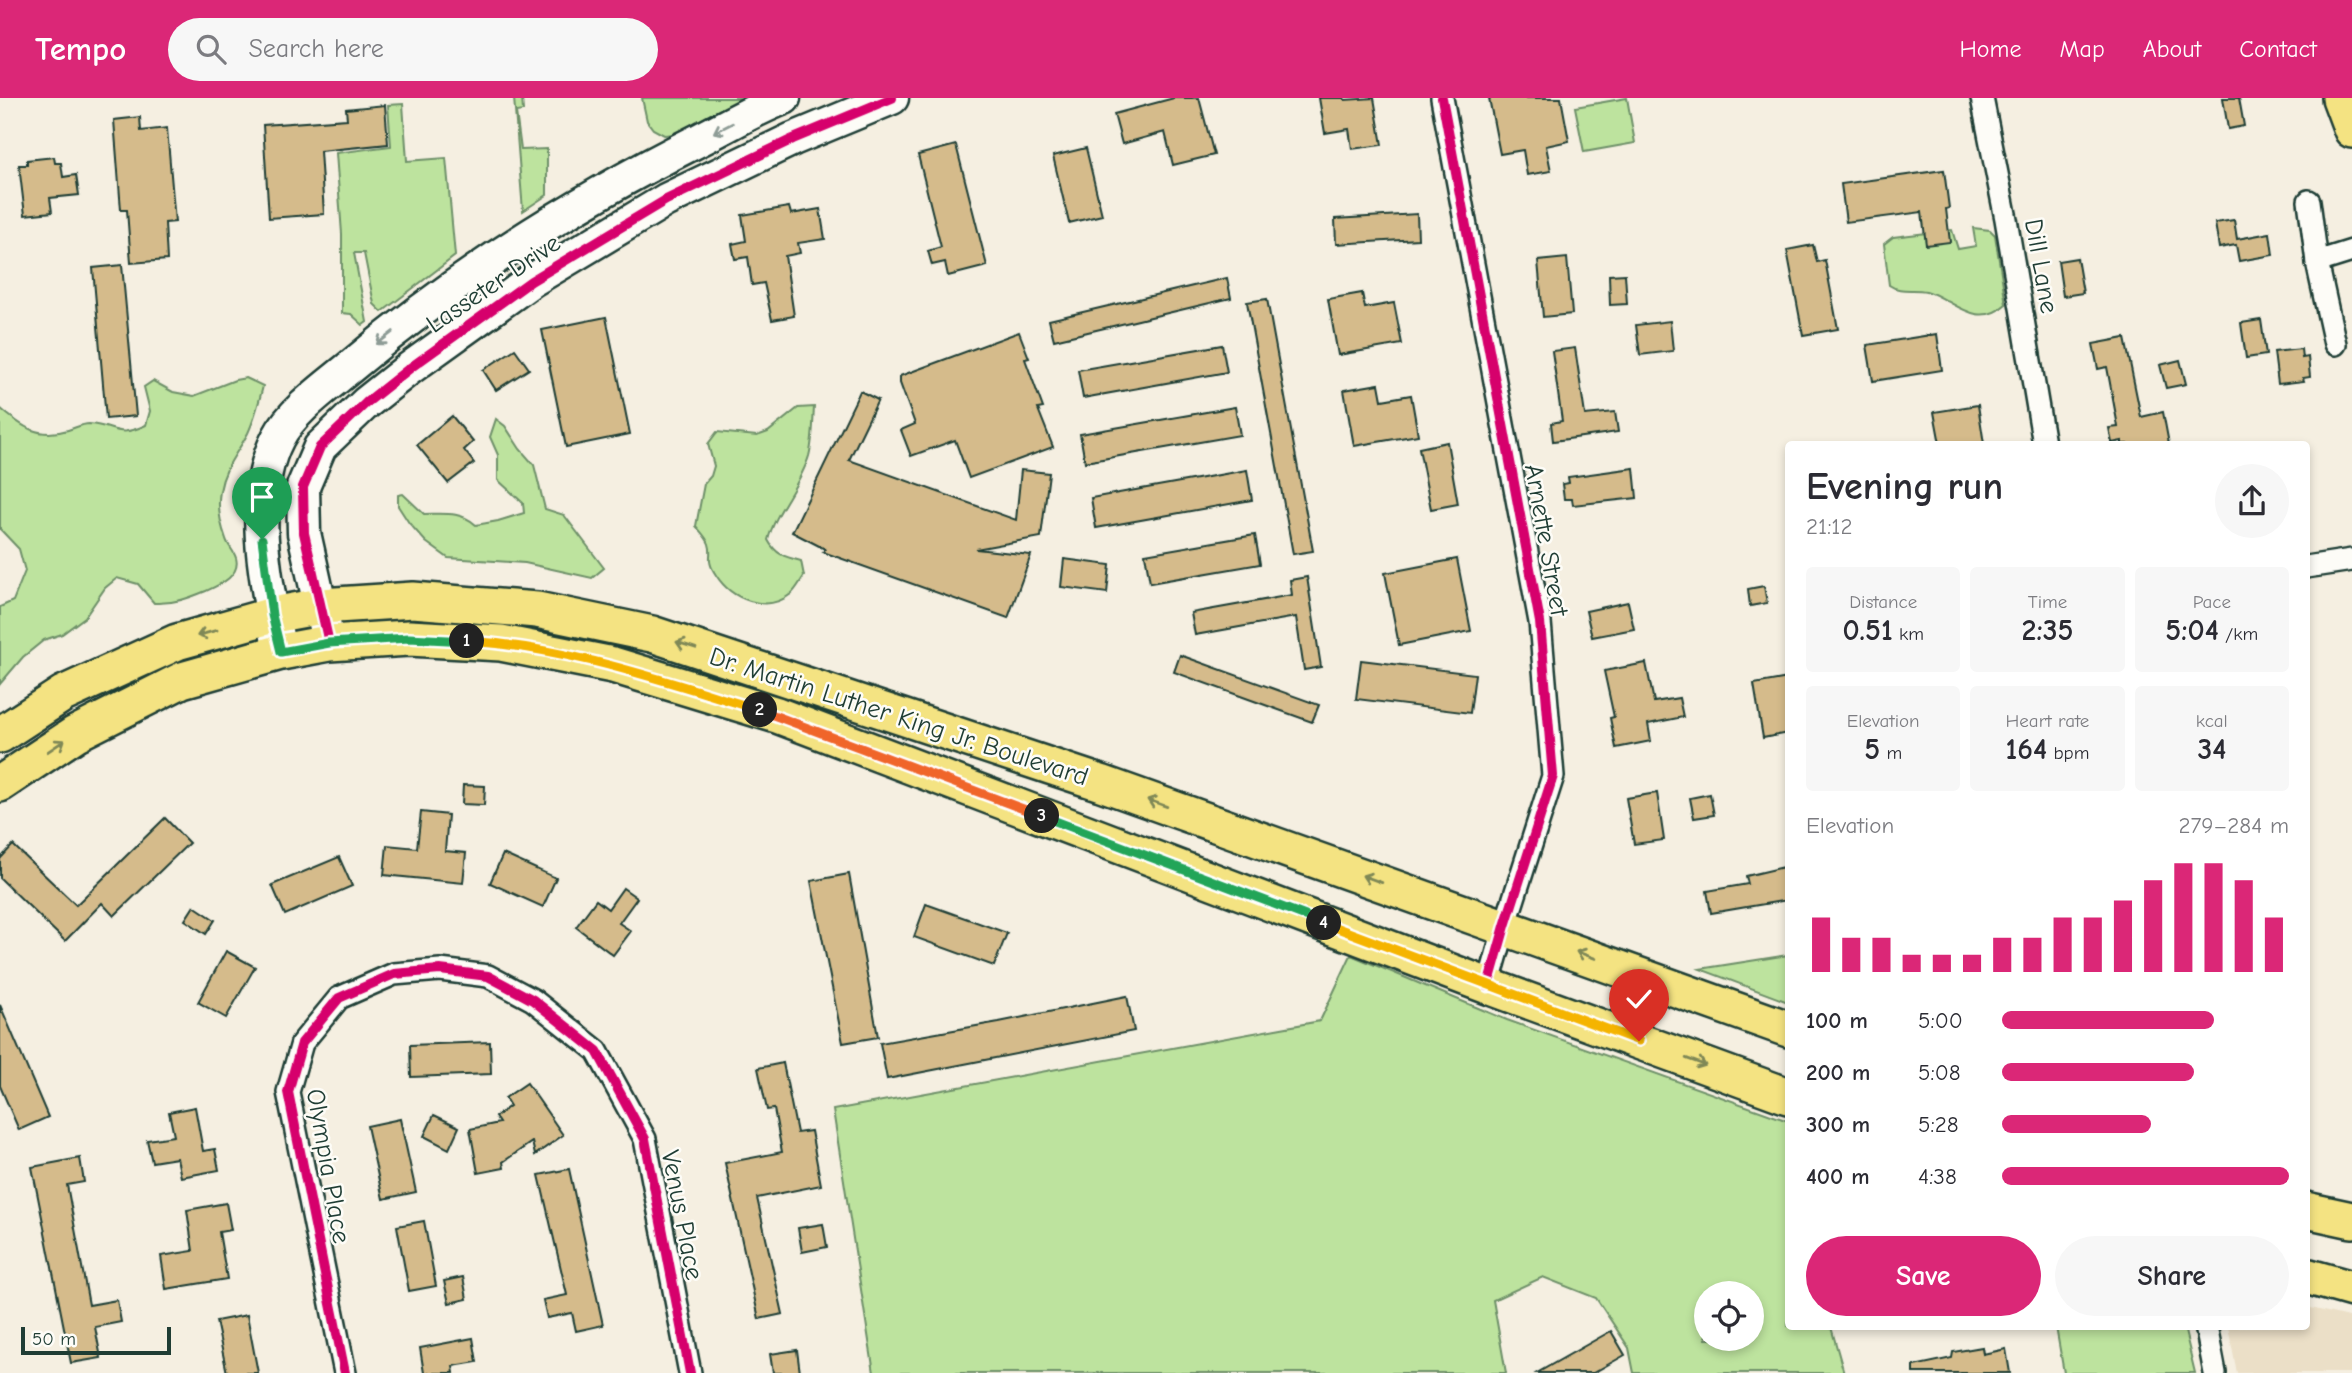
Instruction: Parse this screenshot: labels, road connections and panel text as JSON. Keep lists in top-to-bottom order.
{
  "streets": {
    "main road": ["Dr. Martin Luther King Jr. Boulevard"],
    "street": [
      "Dill Lane",
      "Lasseter Drive",
      "Arnette Street",
      "Olympia Place",
      "Venus Place"
    ]
  },
  "crossings": [
    ["Lasseter Drive", "Dr. Martin Luther King Jr. Boulevard"],
    ["Arnette Street", "Dr. Martin Luther King Jr. Boulevard"],
    ["Olympia Place", "Venus Place"]
  ],
  "scale_bar": "50 m",
  "page": {
    "header": "Tempo",
    "search": "Search here",
    "nav": [
      "Home",
      "Map",
      "About",
      "Contact"
    ],
    "heading": ["Evening run", "21:12"],
    "stats": [
      ["Distance", "0.51 km"],
      ["Time", "2:35"],
      ["Pace", "5:04 /km"],
      ["Elevation", "5 m"],
      ["Heart rate", "164 bpm"],
      ["kcal", "34"]
    ],
    "pins": [
      "1",
      "2",
      "3",
      "4"
    ],
    "chart": ["Elevation", "279–284 m"],
    "list": [
      {
        "name": "100 m",
        "note": "5:00"
      },
      {
        "name": "200 m",
        "note": "5:08"
      },
      {
        "name": "300 m",
        "note": "5:28"
      },
      {
        "name": "400 m",
        "note": "4:38"
      }
    ],
    "buttons": ["Save", "Share"],
    "scale": "50 m"
  }
}
